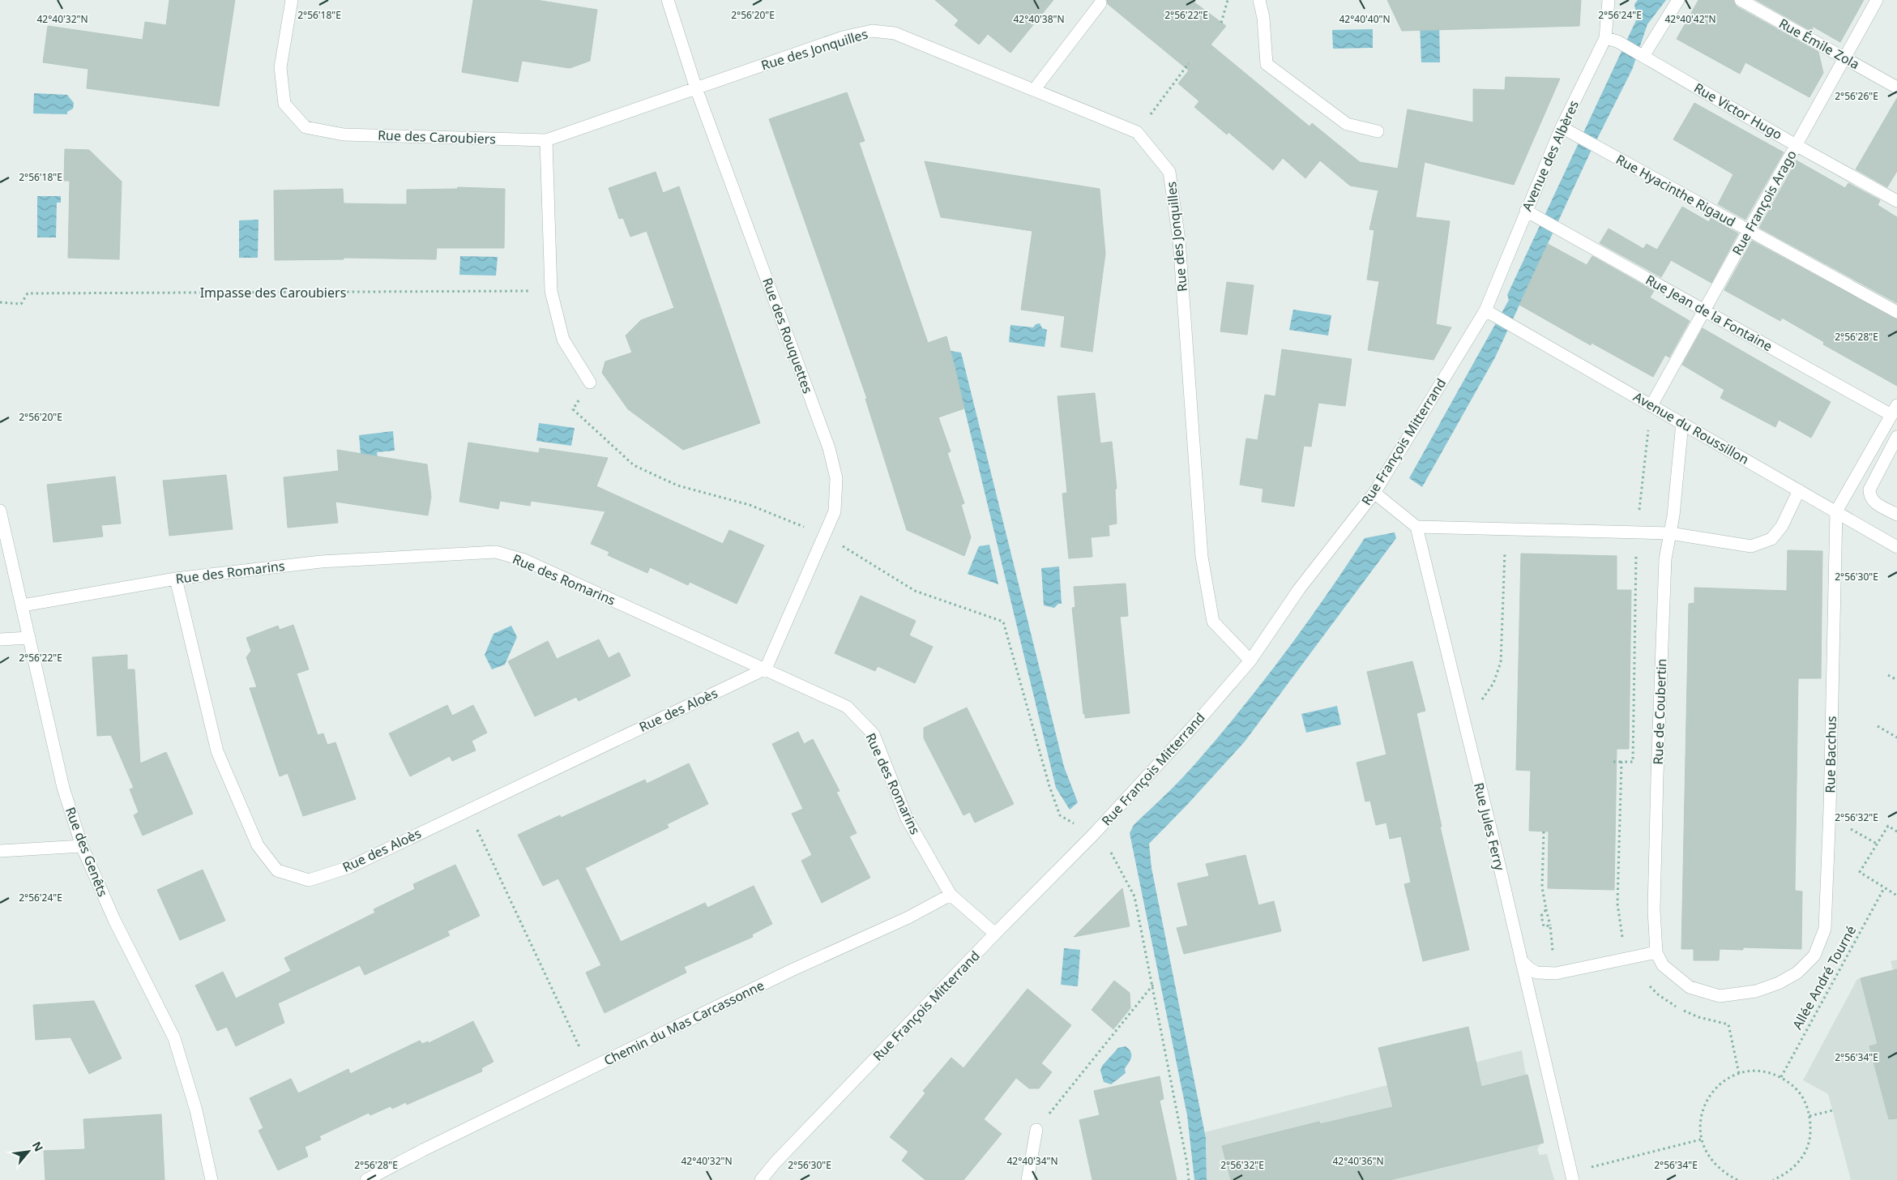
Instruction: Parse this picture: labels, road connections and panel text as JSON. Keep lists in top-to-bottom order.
{
  "streets": {
    "street": [
      "Rue Émile Zola",
      "Rue des Jonquilles",
      "Rue Victor Hugo",
      "Rue des Caroubiers",
      "Avenue des Albères",
      "Rue Hyacinthe Rigaud",
      "Rue François Arago",
      "Rue Jean de la Fontaine",
      "Rue des Rouquettes",
      "Avenue du Roussillon",
      "Rue François Mitterrand",
      "Rue des Romarins",
      "Rue des Aloès",
      "Rue de Coubertin",
      "Rue Bacchus",
      "Rue Jules Ferry",
      "Rue des Genêts",
      "Chemin du Mas Carcassonne"
    ],
    "path": ["Impasse des Caroubiers", "Allée André Tourné"]
  },
  "crossings": [
    ["Rue Émile Zola", "Rue François Arago"],
    ["Rue des Jonquilles", "Rue des Caroubiers"],
    ["Rue des Jonquilles", "Rue des Rouquettes"],
    ["Rue des Jonquilles", "Rue François Mitterrand"],
    ["Rue Victor Hugo", "Avenue des Albères"],
    ["Rue Victor Hugo", "Rue François Arago"],
    ["Rue des Caroubiers", "Rue des Rouquettes"],
    ["Avenue des Albères", "Rue Hyacinthe Rigaud"],
    ["Avenue des Albères", "Rue Jean de la Fontaine"],
    ["Avenue des Albères", "Avenue du Roussillon"],
    ["Avenue des Albères", "Rue François Mitterrand"],
    ["Rue Hyacinthe Rigaud", "Rue François Arago"],
    ["Rue François Arago", "Rue Jean de la Fontaine"],
    ["Rue François Arago", "Avenue du Roussillon"],
    ["Rue des Rouquettes", "Rue des Romarins"],
    ["Rue des Rouquettes", "Rue des Aloès"],
    ["Avenue du Roussillon", "Rue François Mitterrand"],
    ["Avenue du Roussillon", "Rue de Coubertin"],
    ["Avenue du Roussillon", "Rue Bacchus"],
    ["Rue des Romarins", "Rue des Aloès"],
    ["Rue des Romarins", "Rue des Genêts"],
    ["Rue des Romarins", "Chemin du Mas Carcassonne"],
    ["Rue de Coubertin", "Rue Bacchus"]
  ],
  "north": "top right",
  "coordinates": [
    "2°56'18\"E",
    "2°56'20\"E",
    "2°56'22\"E",
    "2°56'24\"E",
    "42°40'32\"N",
    "42°40'38\"N",
    "42°40'40\"N",
    "42°40'42\"N",
    "2°56'26\"E",
    "2°56'28\"E",
    "2°56'30\"E",
    "2°56'32\"E",
    "2°56'34\"E",
    "42°40'34\"N",
    "42°40'36\"N"
  ]
}
